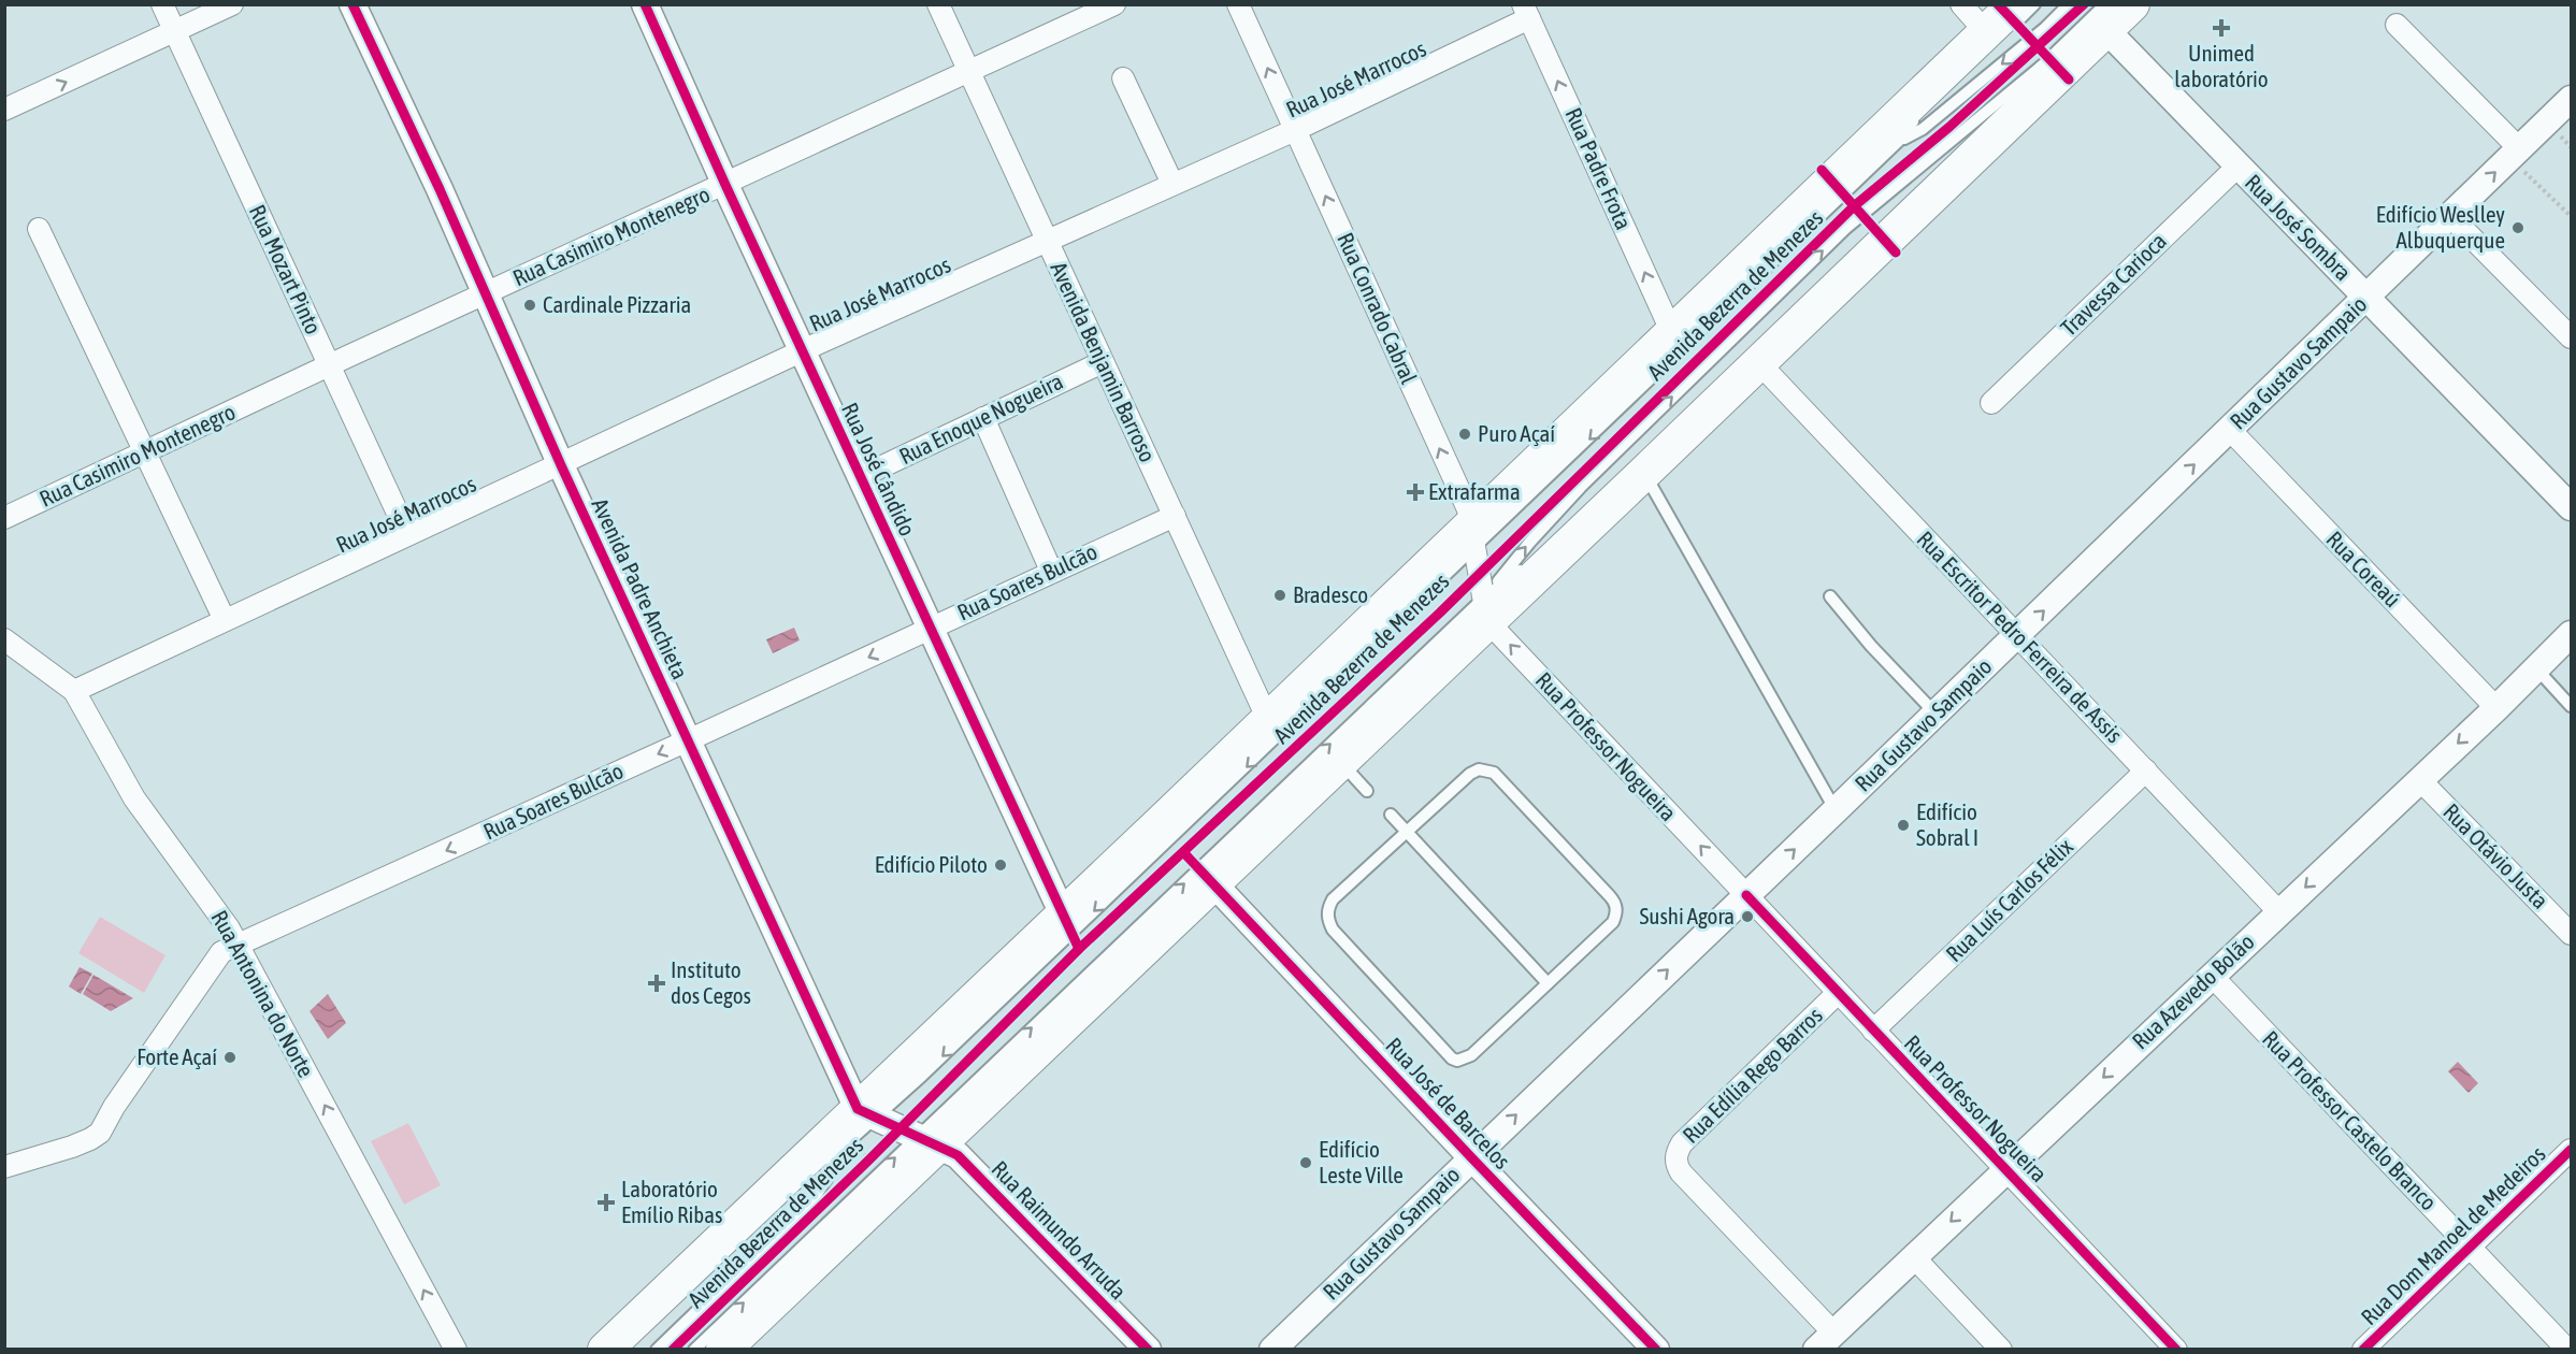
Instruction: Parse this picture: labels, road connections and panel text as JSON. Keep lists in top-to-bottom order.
{
  "streets": {
    "main road": ["Avenida Bezerra de Menezes"],
    "street": [
      "Rua José Marrocos",
      "Rua Padre Frota",
      "Rua José Sombra",
      "Rua Casimiro Montenegro",
      "Rua Mozart Pinto",
      "Travessa Carioca",
      "Rua Conrado Cabral",
      "Avenida Benjamin Barroso",
      "Rua Gustavo Sampaio",
      "Rua Enoque Nogueira",
      "Rua José Cândido",
      "Rua Coreaú",
      "Rua Soares Bulcão",
      "Avenida Padre Anchieta",
      "Rua Escritor Pedro Ferreira de Assis",
      "Rua Professor Nogueira",
      "Rua Otávio Justa",
      "Rua Luís Carlos Félix",
      "Rua Azevedo Bolão",
      "Rua Antonina do Norte",
      "Rua Edília Rego Barros",
      "Rua José de Barcelos",
      "Rua Professor Castelo Branco",
      "Rua Raimundo Arruda",
      "Rua Dom Manoel de Medeiros"
    ]
  },
  "crossings": [
    ["Rua José Marrocos", "Rua Padre Frota"],
    ["Rua José Marrocos", "Rua Mozart Pinto"],
    ["Rua José Marrocos", "Rua Conrado Cabral"],
    ["Rua José Marrocos", "Avenida Benjamin Barroso"],
    ["Rua José Marrocos", "Rua José Cândido"],
    ["Rua José Marrocos", "Avenida Padre Anchieta"],
    ["Rua José Marrocos", "Rua Antonina do Norte"],
    ["Rua Padre Frota", "Avenida Bezerra de Menezes"],
    ["Rua José Sombra", "Travessa Carioca"],
    ["Rua José Sombra", "Avenida Bezerra de Menezes"],
    ["Rua José Sombra", "Rua Gustavo Sampaio"],
    ["Rua Casimiro Montenegro", "Rua Mozart Pinto"],
    ["Rua Casimiro Montenegro", "Avenida Benjamin Barroso"],
    ["Rua Casimiro Montenegro", "Rua José Cândido"],
    ["Rua Casimiro Montenegro", "Avenida Padre Anchieta"],
    ["Avenida Bezerra de Menezes", "Rua Conrado Cabral"],
    ["Avenida Bezerra de Menezes", "Avenida Benjamin Barroso"],
    ["Avenida Bezerra de Menezes", "Rua José Cândido"],
    ["Avenida Bezerra de Menezes", "Avenida Padre Anchieta"],
    ["Avenida Bezerra de Menezes", "Rua Escritor Pedro Ferreira de Assis"],
    ["Avenida Bezerra de Menezes", "Rua Professor Nogueira"],
    ["Avenida Bezerra de Menezes", "Rua José de Barcelos"],
    ["Avenida Bezerra de Menezes", "Rua Raimundo Arruda"],
    ["Rua Conrado Cabral", "Rua Professor Nogueira"],
    ["Avenida Benjamin Barroso", "Rua Enoque Nogueira"],
    ["Avenida Benjamin Barroso", "Rua Soares Bulcão"],
    ["Rua Gustavo Sampaio", "Rua Coreaú"],
    ["Rua Gustavo Sampaio", "Rua Escritor Pedro Ferreira de Assis"],
    ["Rua Gustavo Sampaio", "Rua Professor Nogueira"],
    ["Rua Gustavo Sampaio", "Rua José de Barcelos"],
    ["Rua Enoque Nogueira", "Rua José Cândido"],
    ["Rua José Cândido", "Rua Soares Bulcão"],
    ["Rua Coreaú", "Rua Azevedo Bolão"],
    ["Rua Soares Bulcão", "Avenida Padre Anchieta"],
    ["Rua Soares Bulcão", "Rua Antonina do Norte"],
    ["Avenida Padre Anchieta", "Rua Raimundo Arruda"],
    ["Rua Escritor Pedro Ferreira de Assis", "Rua Luís Carlos Félix"],
    ["Rua Escritor Pedro Ferreira de Assis", "Rua Azevedo Bolão"],
    ["Rua Professor Nogueira", "Rua Luís Carlos Félix"],
    ["Rua Professor Nogueira", "Rua Azevedo Bolão"],
    ["Rua Professor Nogueira", "Rua Edília Rego Barros"],
    ["Rua Otávio Justa", "Rua Azevedo Bolão"],
    ["Rua Azevedo Bolão", "Rua Edília Rego Barros"],
    ["Rua Azevedo Bolão", "Rua Professor Castelo Branco"],
    ["Rua Professor Castelo Branco", "Rua Dom Manoel de Medeiros"]
  ],
  "one_way": [
    "Rua Padre Frota",
    "Rua Conrado Cabral",
    "Rua Gustavo Sampaio",
    "Rua Soares Bulcão",
    "Rua Professor Nogueira",
    "Rua Azevedo Bolão",
    "Rua Antonina do Norte"
  ],
  "places": {
    "health": [
      "Unimed laboratório",
      "Extrafarma",
      "Instituto dos Cegos",
      "Laboratório Emílio Ribas"
    ],
    "other": [
      "Edifício Weslley Albuquerque",
      "Cardinale Pizzaria",
      "Puro Açaí",
      "Bradesco",
      "Edifício Sobral I",
      "Edifício Piloto",
      "Sushi Agora",
      "Forte Açaí",
      "Edifício Leste Ville"
    ]
  }
}
